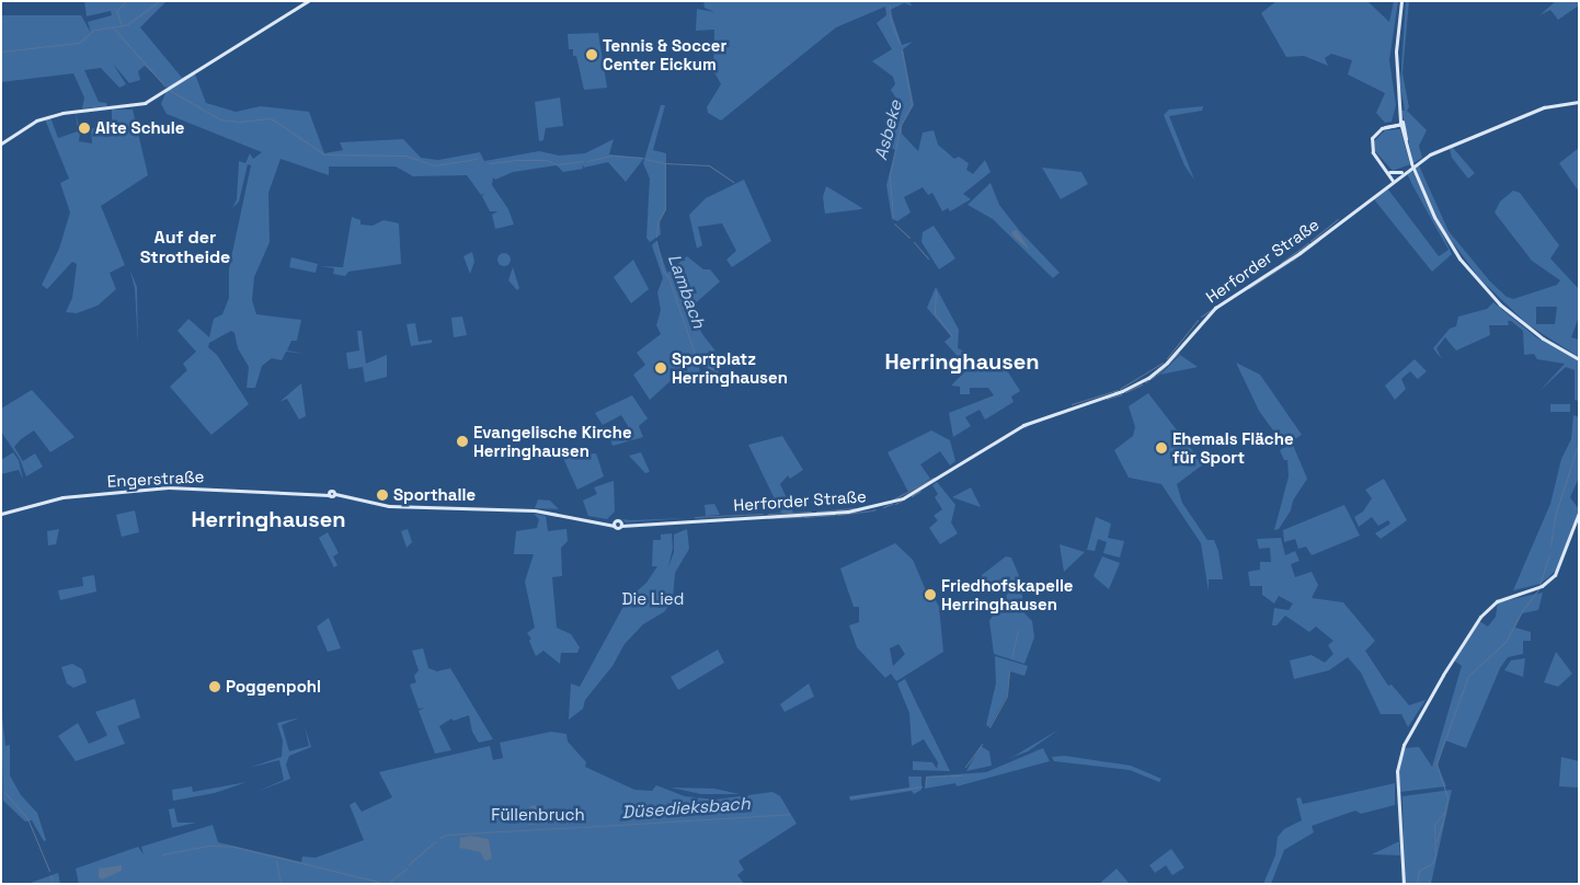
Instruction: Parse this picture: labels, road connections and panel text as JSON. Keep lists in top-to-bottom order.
{
  "streets": {
    "main road": ["Herforder Straße", "Engerstraße"]
  },
  "crossings": [
    ["Herforder Straße", "Engerstraße"]
  ],
  "districts": ["Auf der Strotheide", "Herringhausen", "Herringhausen"],
  "water": ["Asbeke", "Lambach", "Düsedieksbach"],
  "parks": ["Die Lied", "Füllenbruch"],
  "places": [
    "Tennis & Soccer Center Eickum",
    "Alte Schule",
    "Sportplatz Herringhausen",
    "Evangelische Kirche Herringhausen",
    "Ehemals Fläche für Sport",
    "Sporthalle",
    "Friedhofskapelle Herringhausen",
    "Poggenpohl"
  ]
}
